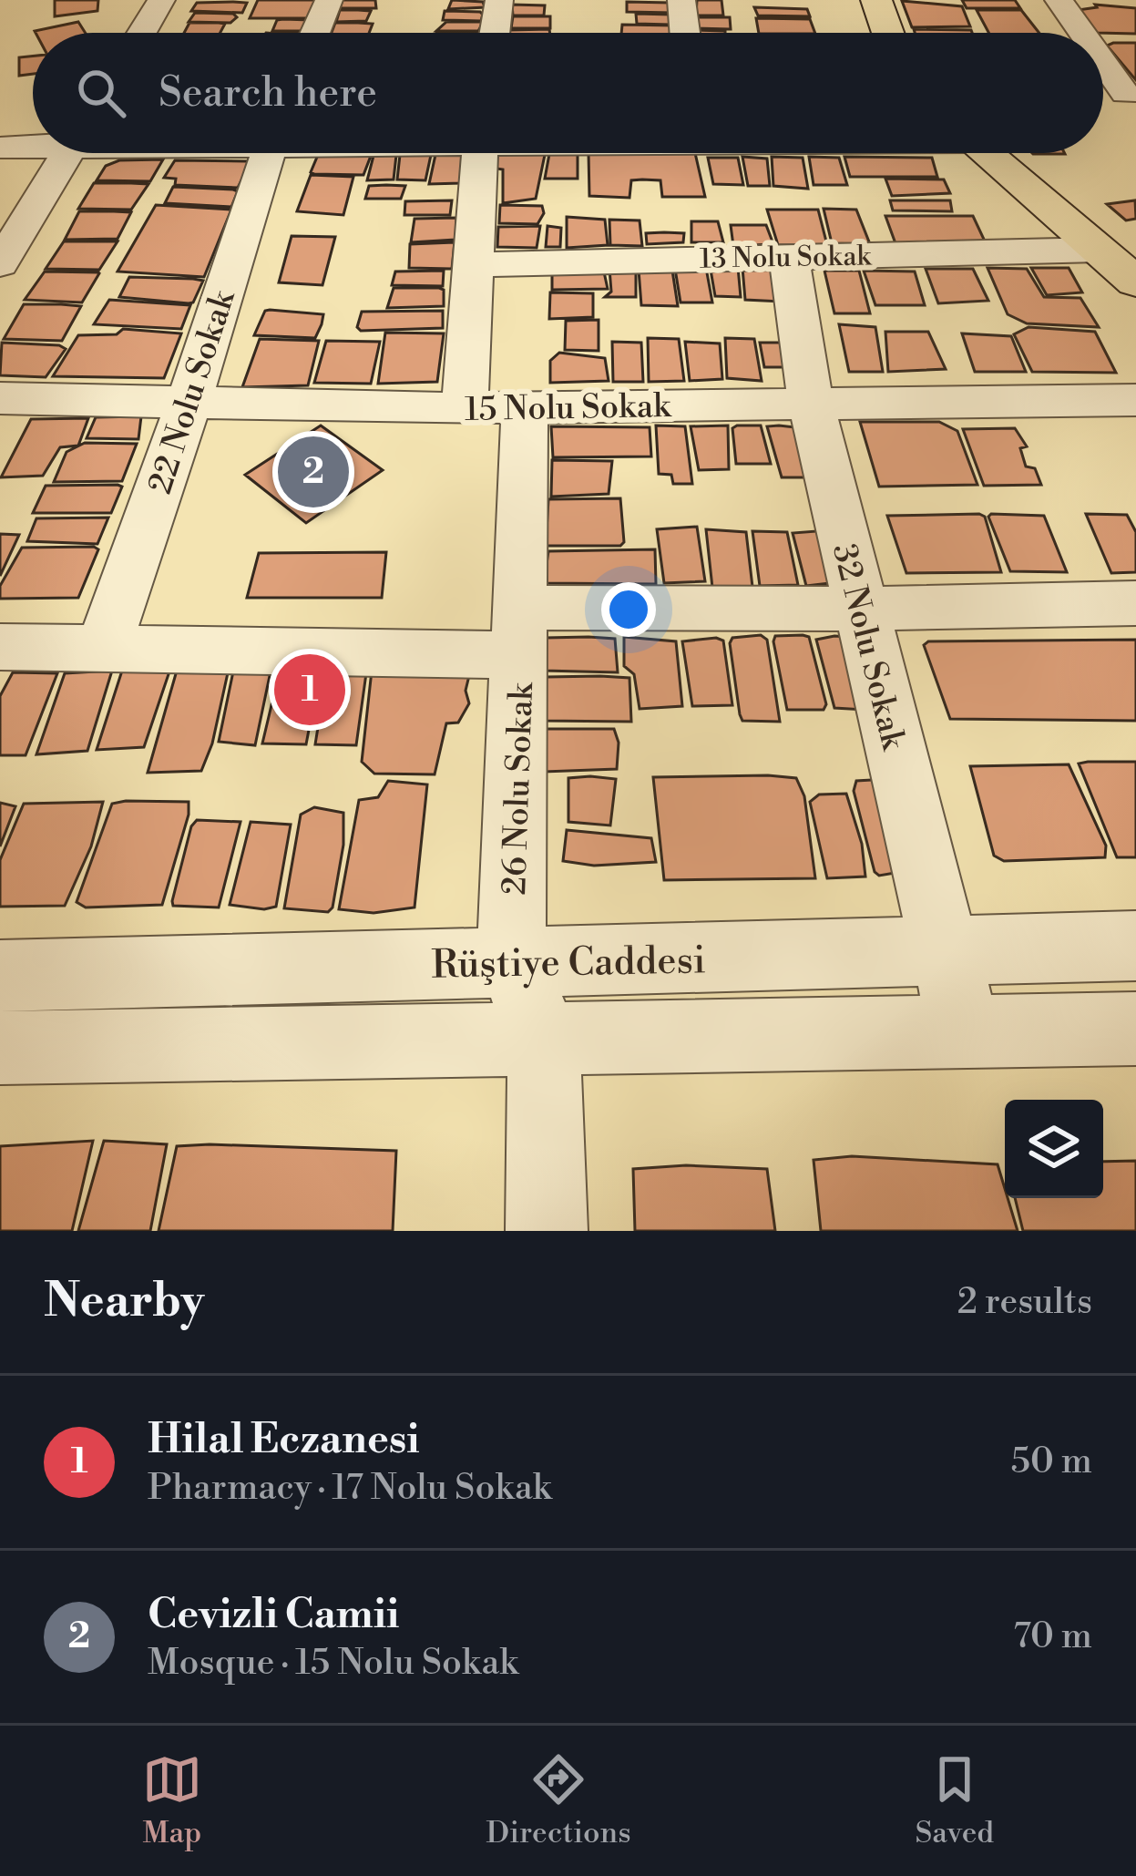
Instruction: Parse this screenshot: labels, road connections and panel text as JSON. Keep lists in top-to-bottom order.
{
  "streets": {
    "street": [
      "13 Nolu Sokak",
      "22 Nolu Sokak",
      "15 Nolu Sokak",
      "32 Nolu Sokak",
      "26 Nolu Sokak",
      "Rüştiye Caddesi"
    ]
  },
  "crossings": [
    ["13 Nolu Sokak", "32 Nolu Sokak"],
    ["22 Nolu Sokak", "15 Nolu Sokak"],
    ["15 Nolu Sokak", "32 Nolu Sokak"],
    ["15 Nolu Sokak", "26 Nolu Sokak"],
    ["32 Nolu Sokak", "Rüştiye Caddesi"],
    ["26 Nolu Sokak", "Rüştiye Caddesi"]
  ],
  "page": {
    "search": "Search here",
    "pins": ["2", "1"],
    "heading": ["Nearby", "2 results"],
    "list": [
      {
        "mark": "1",
        "name": "Hilal Eczanesi",
        "note": "Pharmacy · 17 Nolu Sokak",
        "value": "50 m"
      },
      {
        "mark": "2",
        "name": "Cevizli Camii",
        "note": "Mosque · 15 Nolu Sokak",
        "value": "70 m"
      }
    ],
    "nav": ["Map", "Directions", "Saved"]
  }
}
